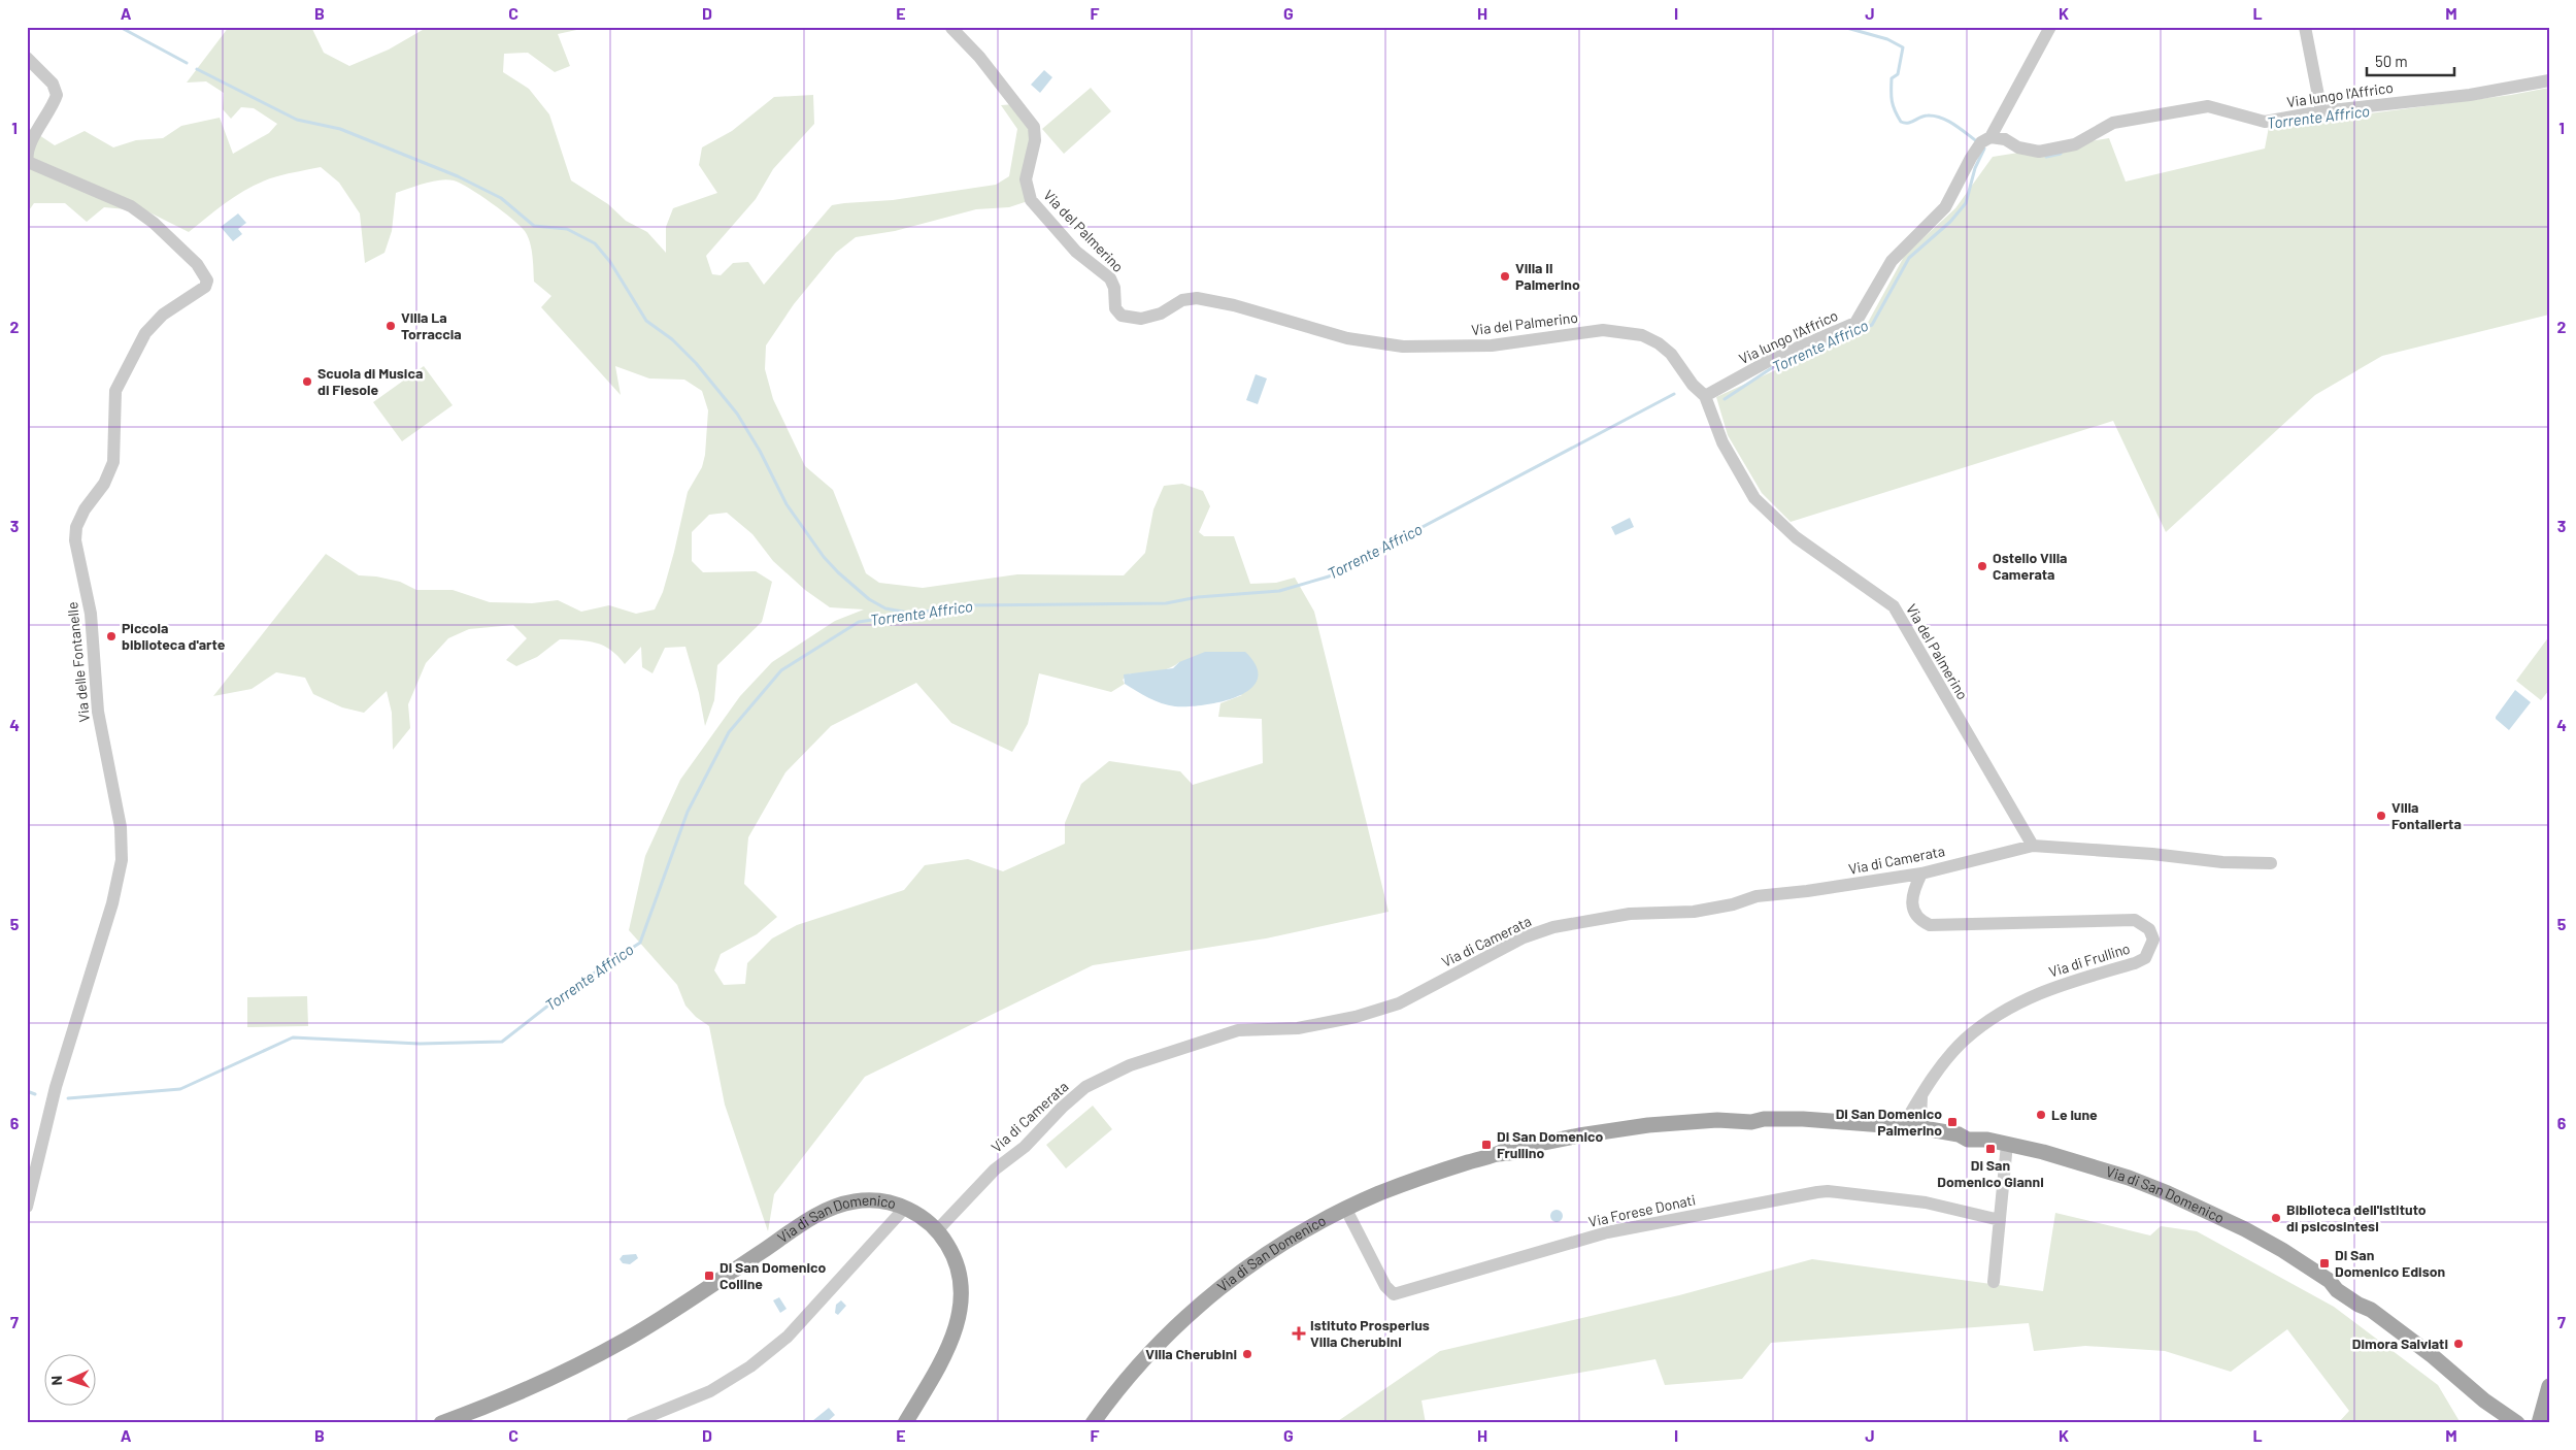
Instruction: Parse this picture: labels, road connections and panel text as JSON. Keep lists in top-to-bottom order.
{
  "streets": {
    "main road": ["Via di San Domenico"],
    "street": [
      "Via lungo l'Affrico",
      "Via del Palmerino",
      "Via delle Fontanelle",
      "Via di Camerata",
      "Via di Frullino",
      "Via Forese Donati"
    ]
  },
  "crossings": [
    ["Via lungo l'Affrico", "Via del Palmerino"],
    ["Via del Palmerino", "Via di Camerata"],
    ["Via di Camerata", "Via di Frullino"],
    ["Via di Camerata", "Via di San Domenico"],
    ["Via di Frullino", "Via di San Domenico"],
    ["Via di San Domenico", "Via Forese Donati"]
  ],
  "water": ["Torrente Affrico"],
  "places": {
    "other": [
      "Villa Il Palmerino",
      "Villa La Torraccia",
      "Scuola di Musica di Fiesole",
      "Ostello Villa Camerata",
      "Piccola biblioteca d'arte",
      "Villa Fontallerta",
      "Le lune",
      "Biblioteca dell'Istituto di psicosintesi",
      "Dimora Salviati",
      "Villa Cherubini"
    ],
    "transit": [
      "Di San Domenico Palmerino",
      "Di San Domenico Frullino",
      "Di San Domenico Gianni",
      "Di San Domenico Edison",
      "Di San Domenico Colline"
    ],
    "health": ["Istituto Prosperius Villa Cherubini"]
  },
  "scale_bar": "50 m",
  "north": "left",
  "grid": {
    "columns": [
      "A",
      "B",
      "C",
      "D",
      "E",
      "F",
      "G",
      "H",
      "I",
      "J",
      "K",
      "L",
      "M"
    ],
    "rows": [
      "1",
      "2",
      "3",
      "4",
      "5",
      "6",
      "7"
    ]
  }
}
